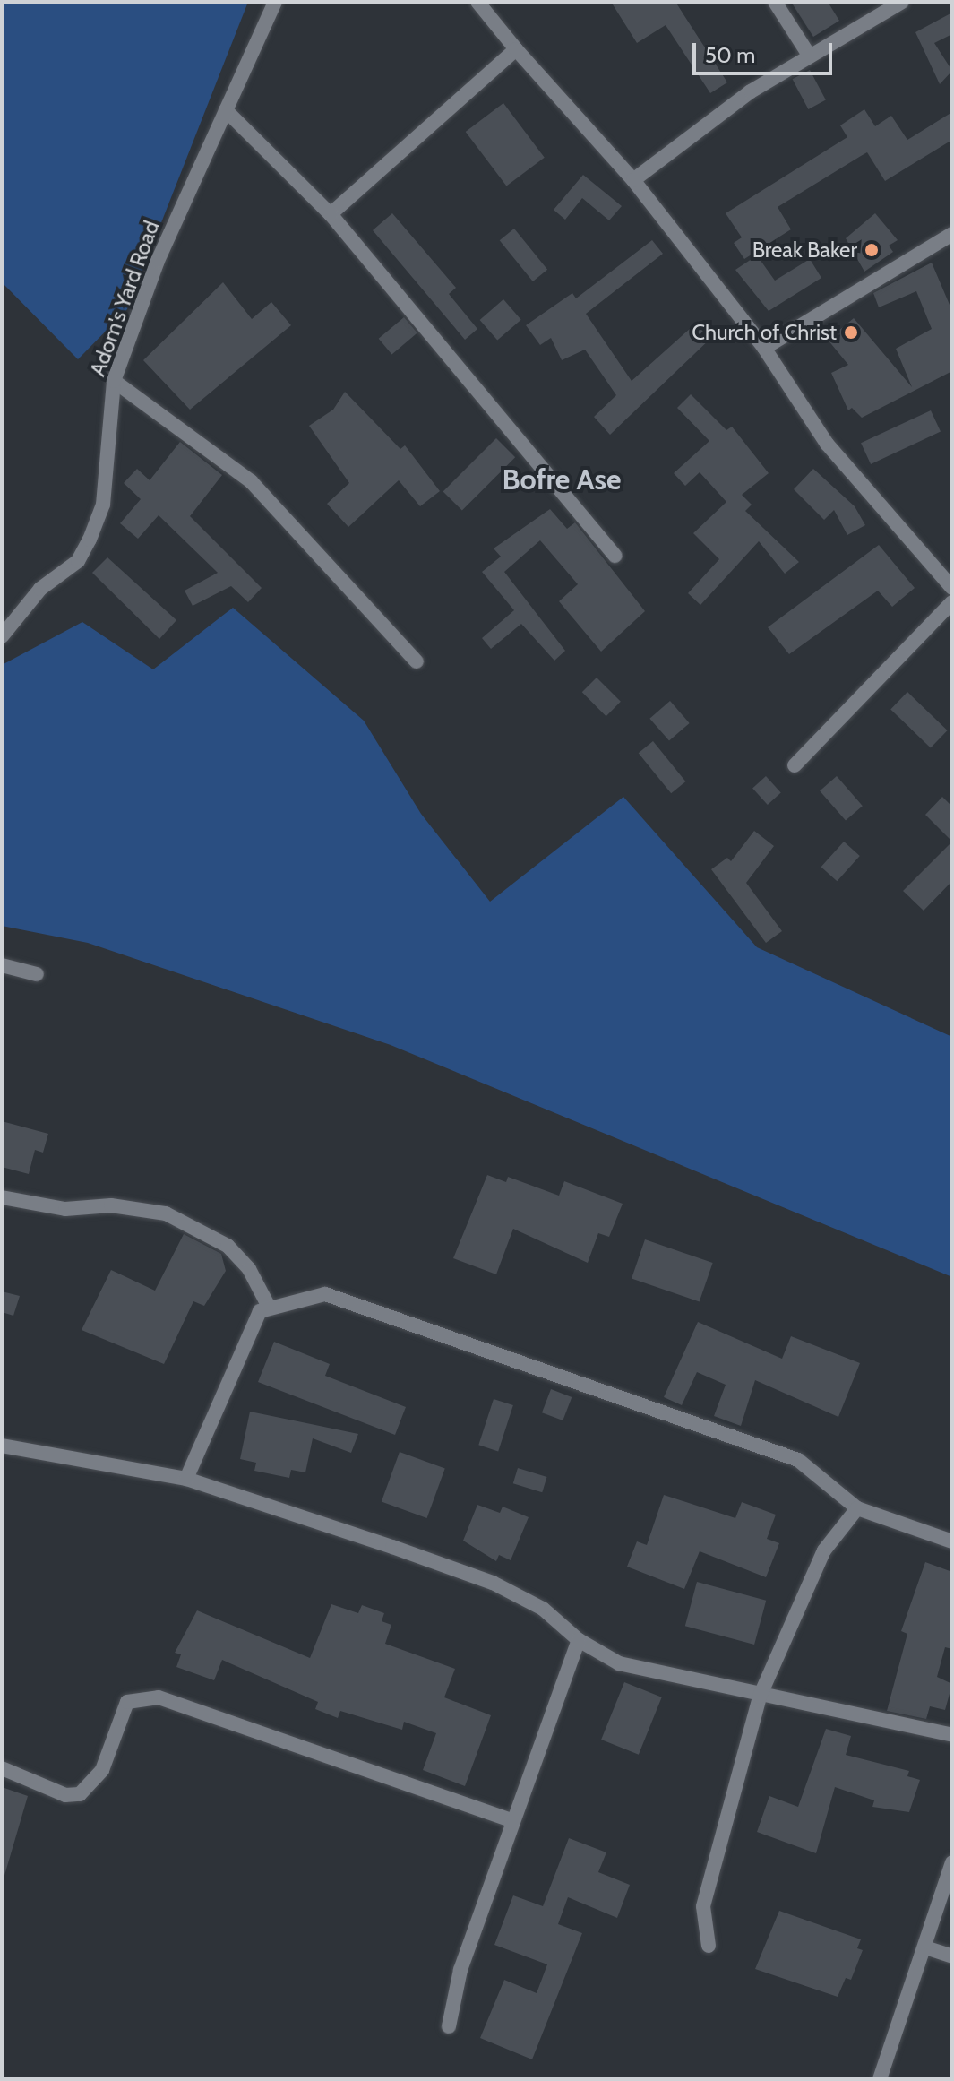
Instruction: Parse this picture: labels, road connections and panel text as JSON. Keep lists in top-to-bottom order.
{
  "streets": {
    "street": ["Adom's Yard Road"]
  },
  "districts": ["Bofre Ase"],
  "places": ["Break Baker", "Church of Christ"],
  "scale_bar": "50 m"
}
